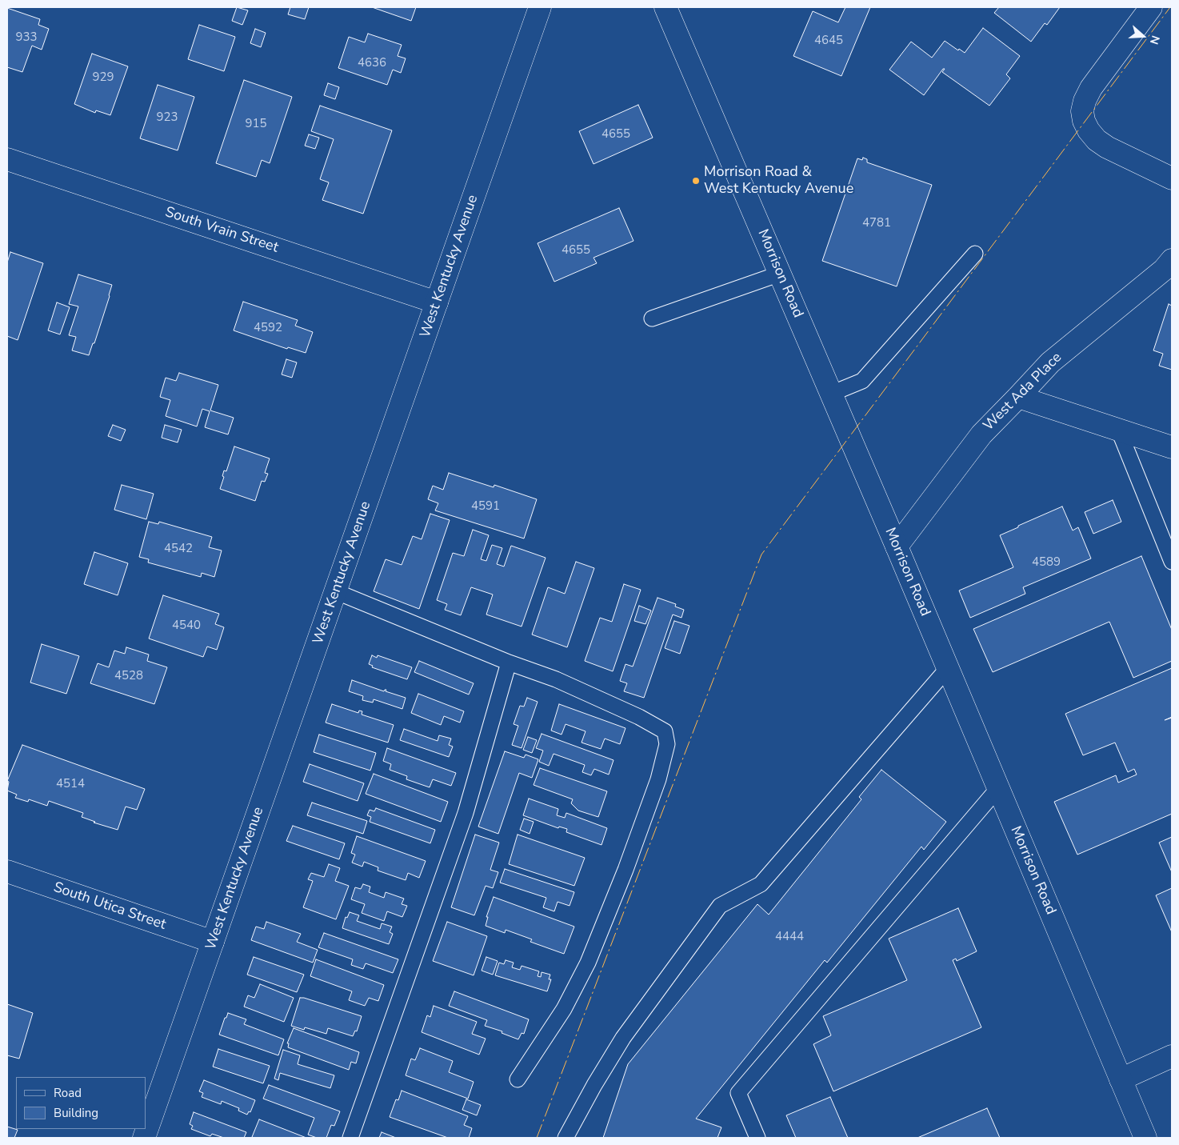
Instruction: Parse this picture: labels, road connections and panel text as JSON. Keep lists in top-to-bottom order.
{
  "streets": {
    "street": [
      "South Vrain Street",
      "West Kentucky Avenue",
      "Morrison Road",
      "West Ada Place",
      "South Utica Street"
    ]
  },
  "crossings": [
    ["South Vrain Street", "West Kentucky Avenue"],
    ["West Kentucky Avenue", "South Utica Street"],
    ["Morrison Road", "West Ada Place"]
  ],
  "places": ["Morrison Road & West Kentucky Avenue"],
  "house_numbers": [
    "933",
    "4645",
    "4636",
    "929",
    "923",
    "915",
    "4655",
    "4781",
    "4655",
    "4592",
    "4591",
    "4542",
    "4589",
    "4540",
    "4528",
    "4514",
    "4444"
  ],
  "legend": ["Road", "Building"],
  "north": "right"
}
